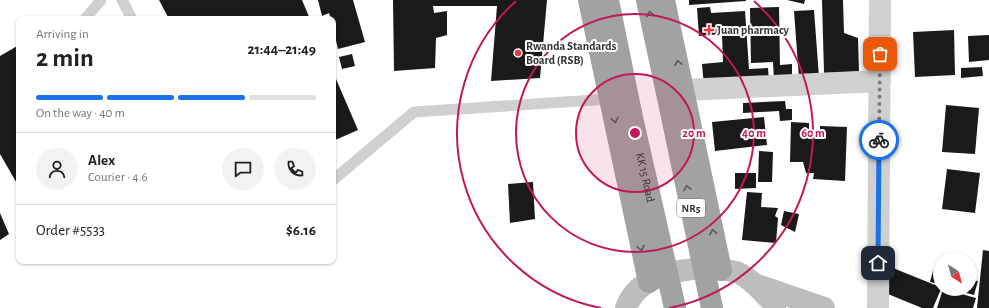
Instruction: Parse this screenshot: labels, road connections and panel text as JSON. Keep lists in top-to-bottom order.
{
  "streets": {
    "highway": ["KK 15 Road", "NR5"]
  },
  "places": {
    "health": ["Juan pharmacy"],
    "other": ["Rwanda Standards Board (RSB)"]
  },
  "north": "bottom right",
  "page": {
    "heading": ["2 min", "Arriving in", "21:44–21:49"],
    "panel": [
      "Alex",
      "Courier · 4.6",
      "Order #5533",
      "$6.16"
    ],
    "bar": "On the way · 40 m"
  },
  "rings": ["20 m", "40 m", "60 m"]
}
